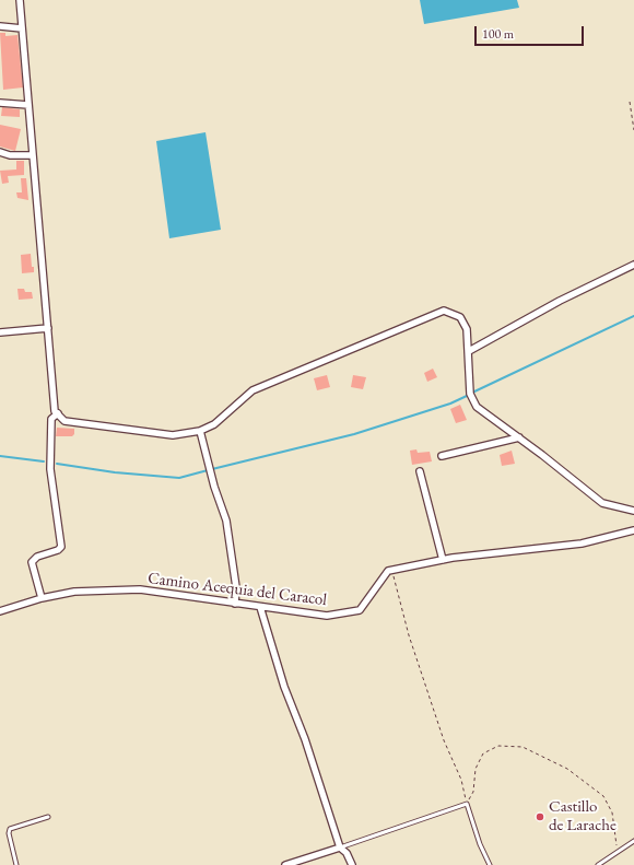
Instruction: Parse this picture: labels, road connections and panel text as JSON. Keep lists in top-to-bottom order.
{
  "streets": {
    "street": ["Camino Acequia del Caracol"]
  },
  "places": ["Castillo de Larache"],
  "scale_bar": "100 m"
}
